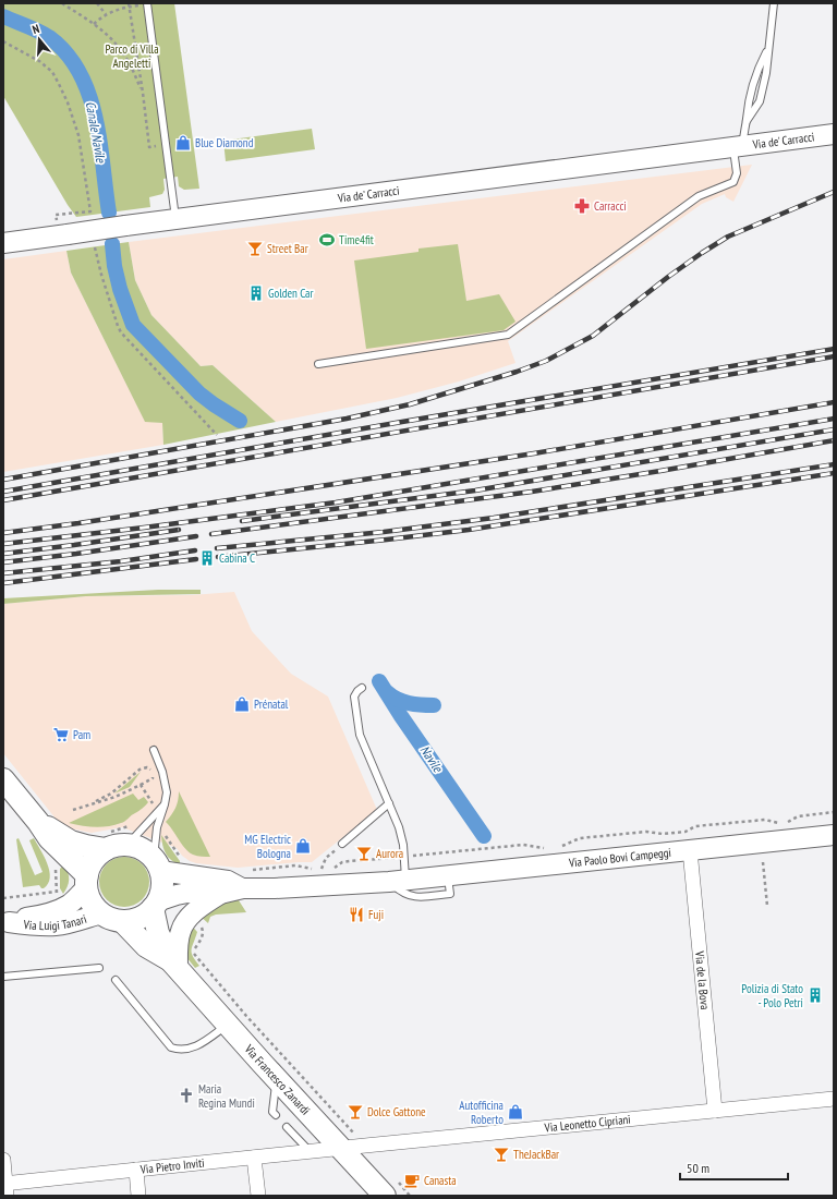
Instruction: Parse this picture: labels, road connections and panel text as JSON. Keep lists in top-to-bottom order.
{
  "streets": {
    "main road": ["Via Francesco Zanardi"],
    "street": [
      "Via de' Carracci",
      "Via Paolo Bovi Campeggi",
      "Via Luigi Tanari",
      "Via de la Bova",
      "Via Leonetto Cipriani",
      "Via Pietro Inviti"
    ]
  },
  "crossings": [
    ["Via Paolo Bovi Campeggi", "Via Luigi Tanari"],
    ["Via Paolo Bovi Campeggi", "Via de la Bova"],
    ["Via Paolo Bovi Campeggi", "Via Francesco Zanardi"],
    ["Via Luigi Tanari", "Via Francesco Zanardi"],
    ["Via de la Bova", "Via Leonetto Cipriani"],
    ["Via Francesco Zanardi", "Via Leonetto Cipriani"],
    ["Via Francesco Zanardi", "Via Pietro Inviti"],
    ["Via Leonetto Cipriani", "Via Pietro Inviti"]
  ],
  "water": ["Canale Navile", "Navile"],
  "parks": ["Parco di Villa Angeletti"],
  "places": {
    "shop": [
      "Blue Diamond",
      "Prénatal",
      "MG Electric Bologna",
      "Autofficina Roberto"
    ],
    "pharmacy": ["Carracci"],
    "sports": ["Time4fit"],
    "bar": [
      "Street Bar",
      "Aurora",
      "Dolce Gattone",
      "TheJackBar"
    ],
    "building": ["Golden Car", "Cabina C", "Polizia di Stato - Polo Petri"],
    "supermarket": ["Pam"],
    "restaurant": ["Fuji"],
    "church": ["Maria Regina Mundi"],
    "cafe": ["Canasta"]
  },
  "scale_bar": "50 m",
  "north": "top"
}
